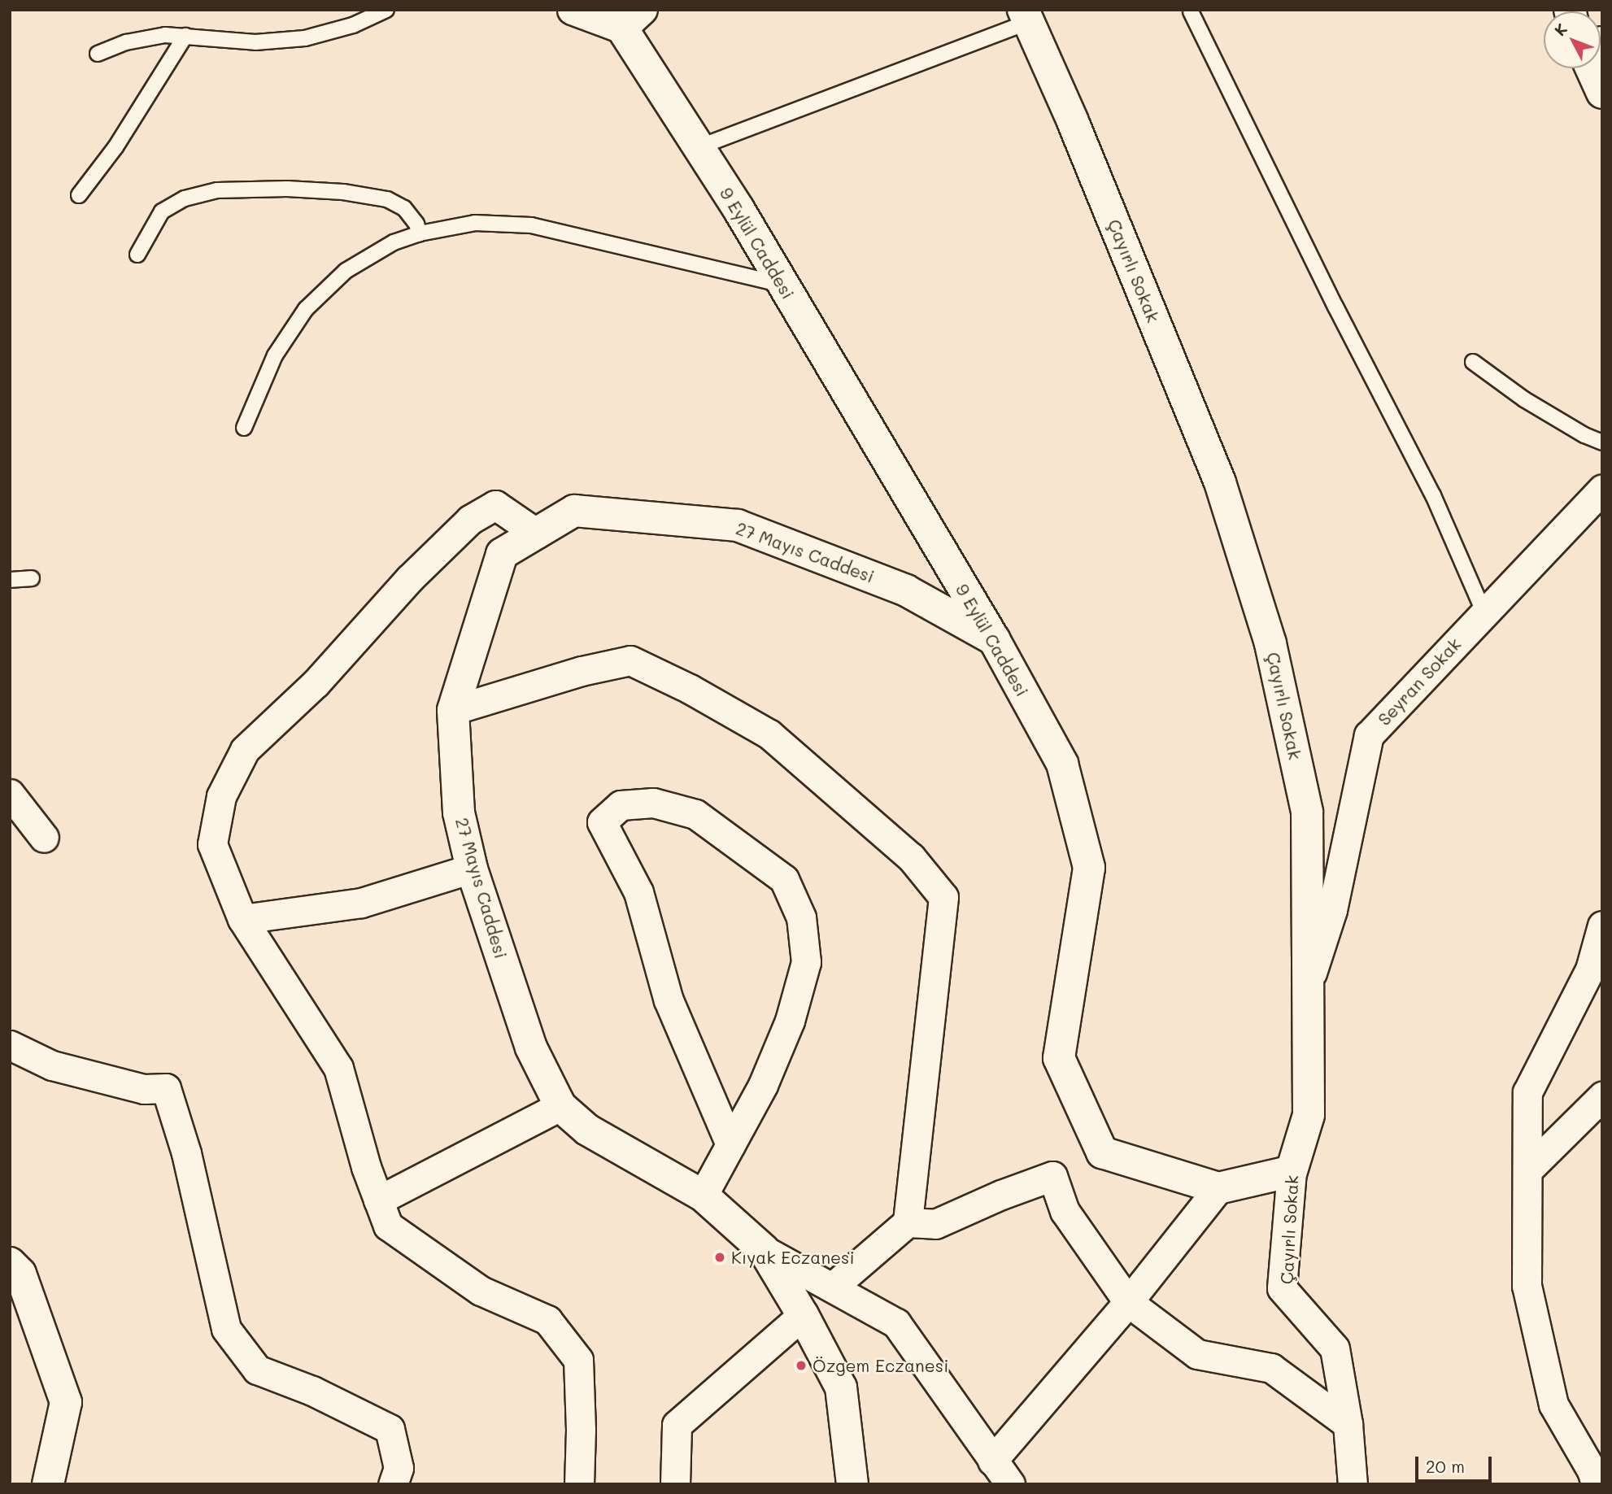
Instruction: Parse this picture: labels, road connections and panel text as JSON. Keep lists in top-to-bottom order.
{
  "streets": {
    "street": [
      "9 Eylül Caddesi",
      "Çayırlı Sokak",
      "27 Mayıs Caddesi",
      "Seyran Sokak"
    ]
  },
  "crossings": [
    ["9 Eylül Caddesi", "27 Mayıs Caddesi"],
    ["Çayırlı Sokak", "Seyran Sokak"]
  ],
  "places": ["Kıyak Eczanesi", "Özgem Eczanesi"],
  "scale_bar": "20 m",
  "north": "top left"
}
